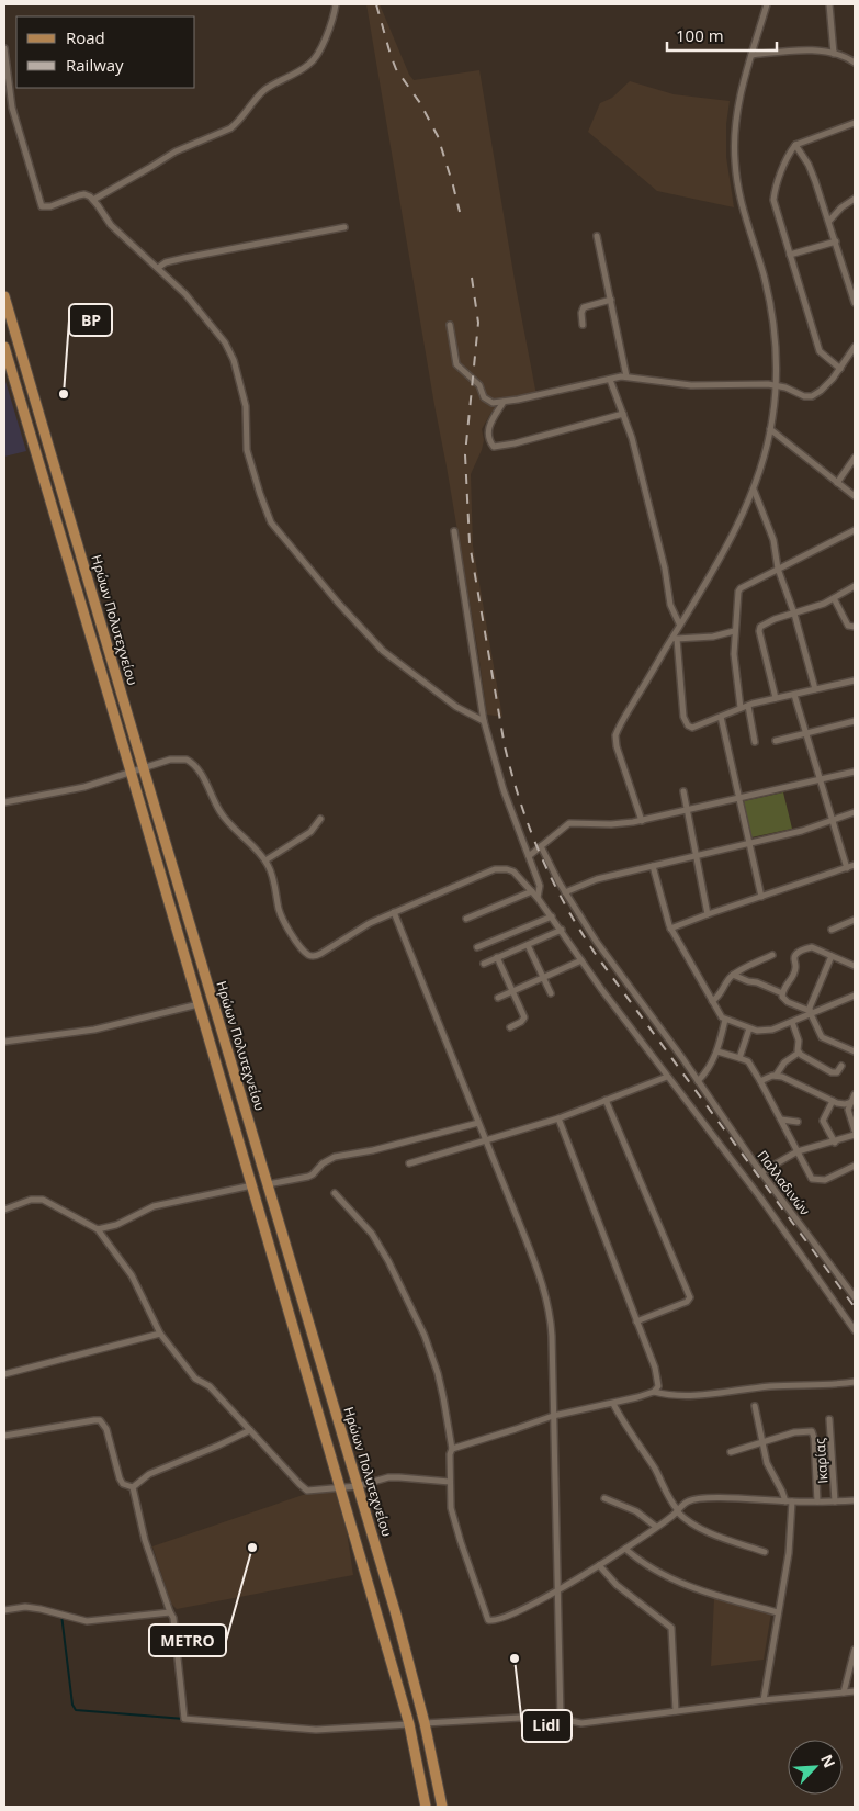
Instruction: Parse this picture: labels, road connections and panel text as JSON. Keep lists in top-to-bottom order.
{
  "streets": {
    "main road": ["Ηρώων Πολυτεχνείου"],
    "street": ["Παλλαδινών", "Ικαρίας"]
  },
  "places": ["BP", "METRO", "Lidl"],
  "legend": ["Road", "Railway"],
  "scale_bar": "100 m",
  "north": "top right"
}
